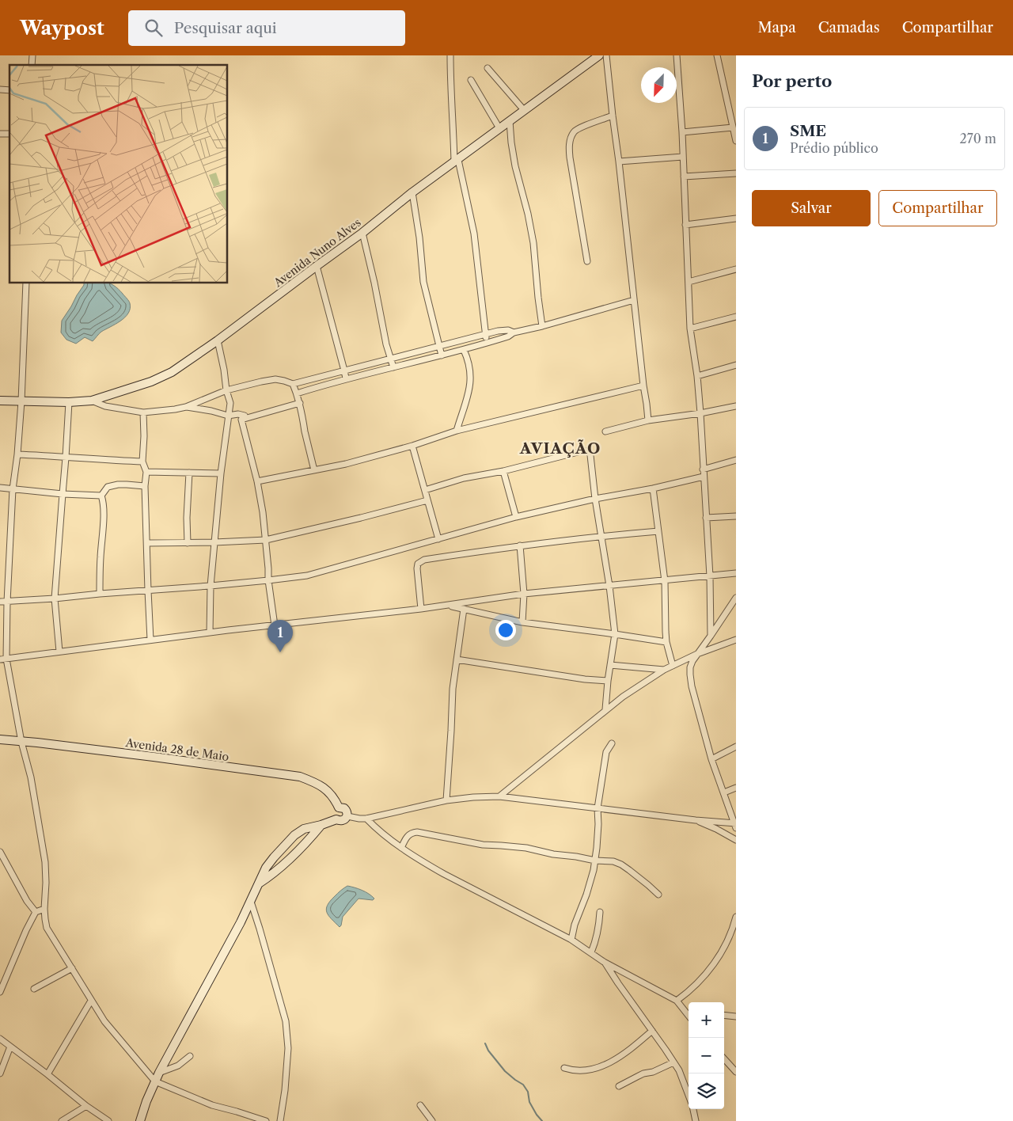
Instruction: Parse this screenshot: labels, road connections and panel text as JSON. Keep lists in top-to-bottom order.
{
  "streets": {
    "street": ["Avenida Nuno Alves", "Avenida 28 de Maio"]
  },
  "districts": ["AVIAÇÃO"],
  "north": "bottom left",
  "page": {
    "header": "Waypost",
    "search": "Pesquisar aqui",
    "nav": ["Mapa", "Camadas", "Compartilhar"],
    "heading": "Por perto",
    "list": [
      {
        "mark": "1",
        "name": "SME",
        "note": "Prédio público",
        "value": "270 m"
      }
    ],
    "buttons": ["Salvar", "Compartilhar"],
    "pins": "1",
    "map_buttons": ["+", "−"]
  }
}
